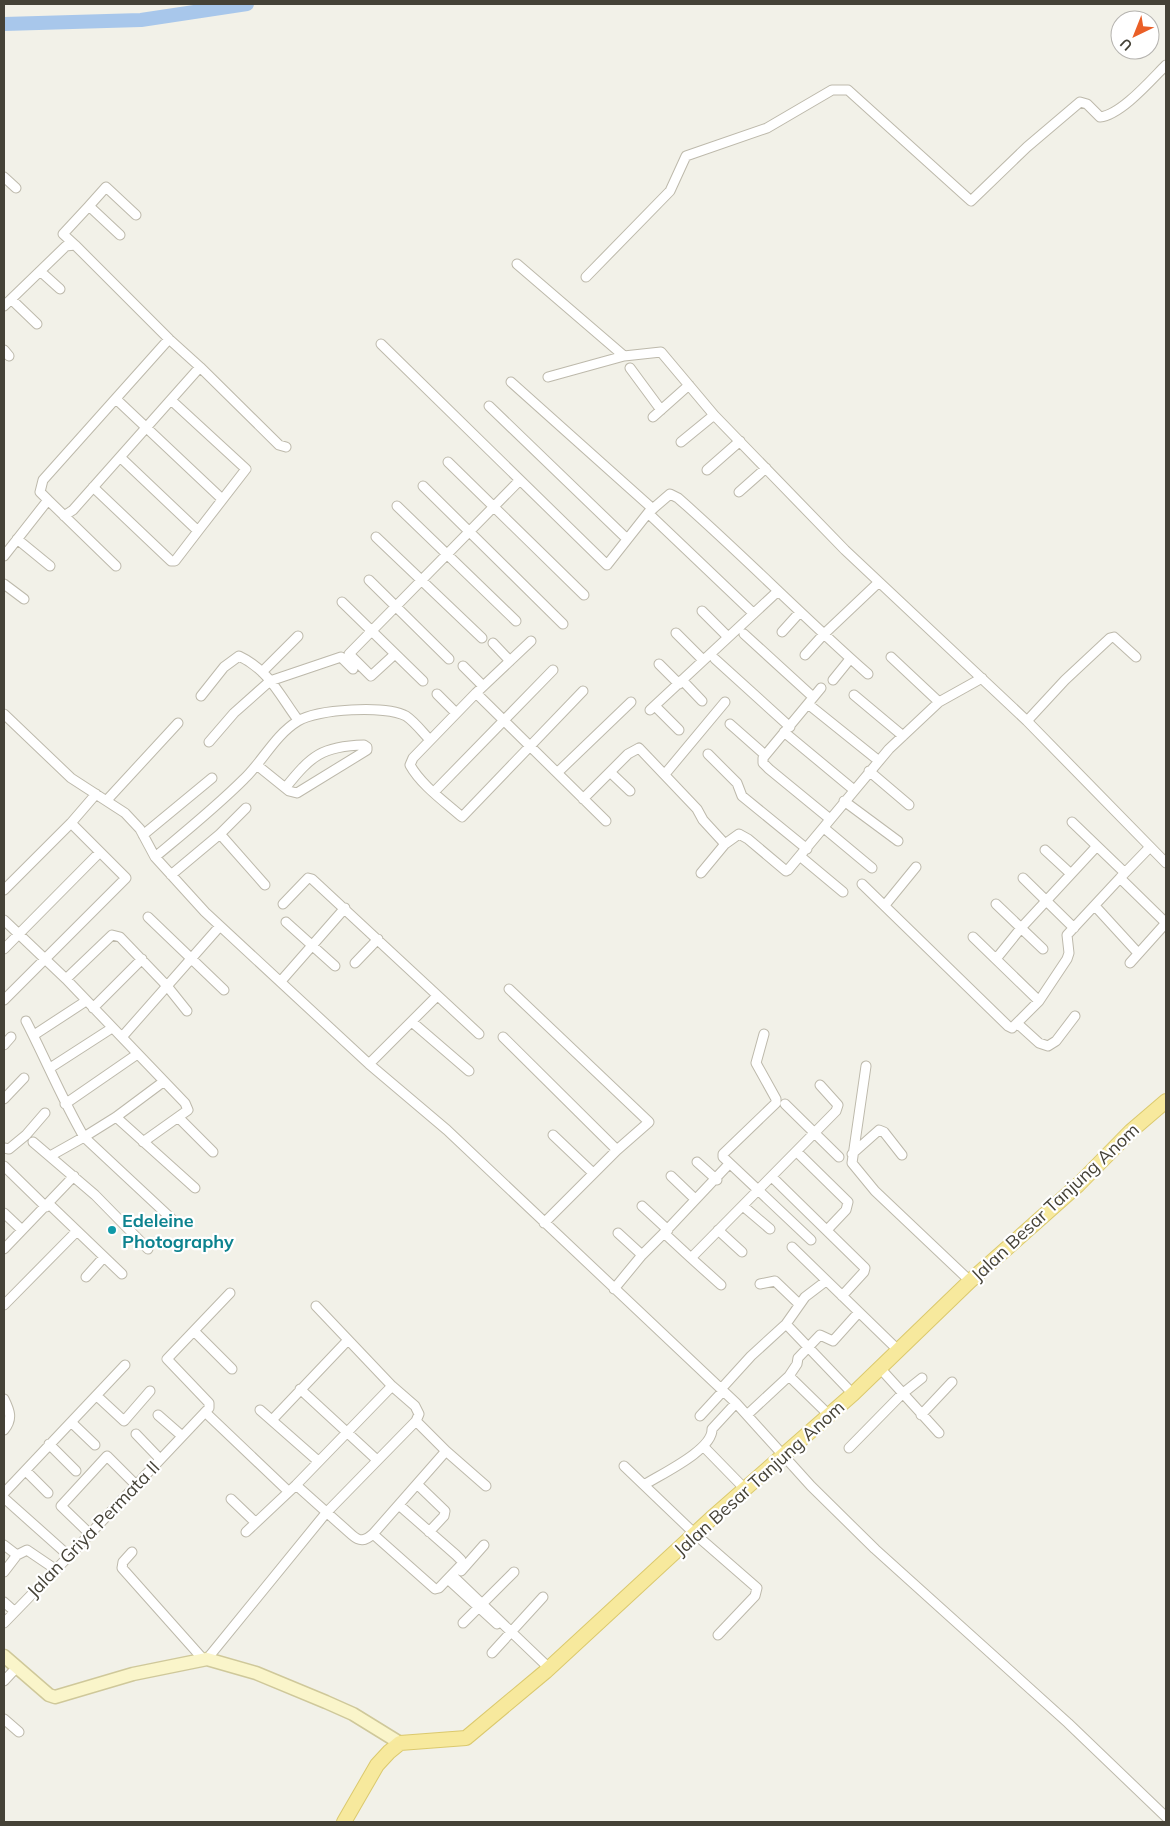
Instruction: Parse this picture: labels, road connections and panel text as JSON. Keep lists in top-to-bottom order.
{
  "streets": {
    "main road": ["Jalan Besar Tanjung Anom"],
    "street": ["Jalan Griya Permata II"]
  },
  "places": ["Edeleine Photography"],
  "north": "bottom left"
}
